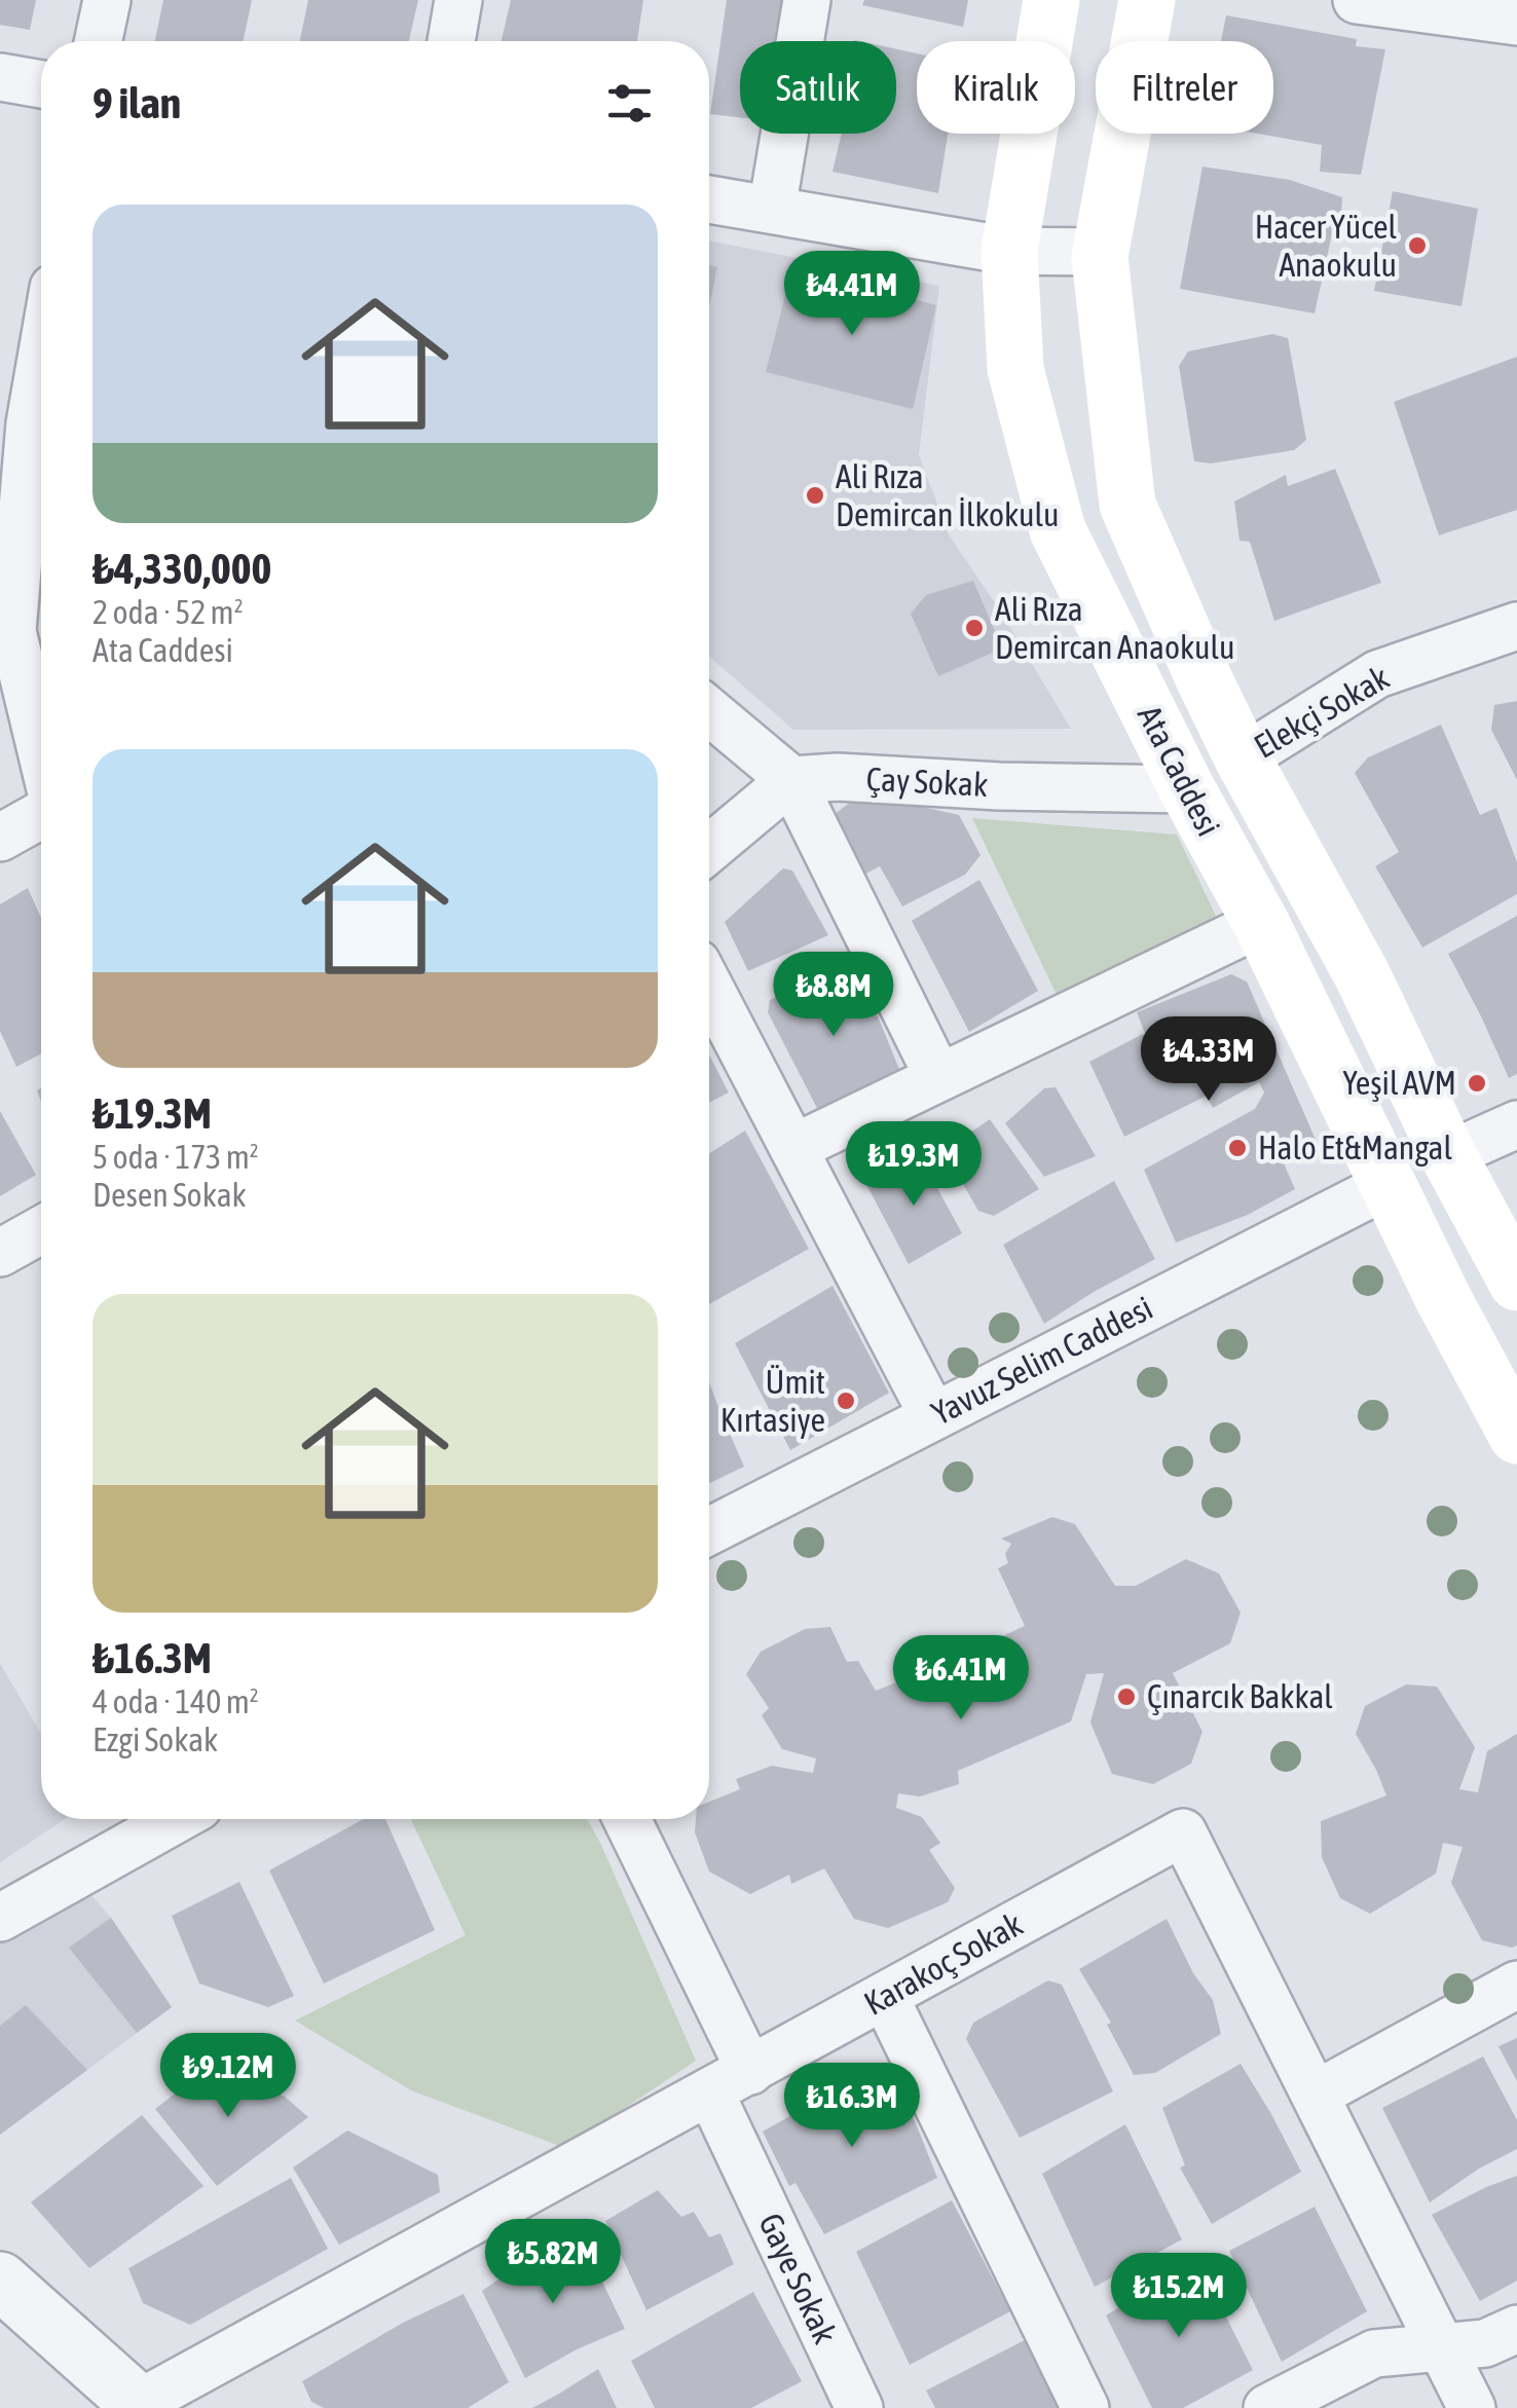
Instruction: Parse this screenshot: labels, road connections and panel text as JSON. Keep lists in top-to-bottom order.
{
  "streets": {
    "main road": ["Ata Caddesi"],
    "street": [
      "Elekçi Sokak",
      "Çay Sokak",
      "Yavuz Selim Caddesi",
      "Karakoç Sokak",
      "Gaye Sokak"
    ]
  },
  "crossings": [
    ["Elekçi Sokak", "Ata Caddesi"],
    ["Ata Caddesi", "Çay Sokak"],
    ["Ata Caddesi", "Yavuz Selim Caddesi"],
    ["Karakoç Sokak", "Gaye Sokak"]
  ],
  "places": [
    "Hacer Yücel Anaokulu",
    "Ali Rıza Demircan İlkokulu",
    "Ali Rıza Demircan Anaokulu",
    "Yeşil AVM",
    "Halo Et&Mangal",
    "Ümit Kırtasiye",
    "Çınarcık Bakkal"
  ],
  "page": {
    "chip": ["Satılık", "Kiralık", "Filtreler"],
    "heading": "9 ilan",
    "list": [
      {
        "name": "₺4,330,000",
        "note": "2 oda · 52 m² · Ata Caddesi"
      },
      {
        "name": "₺19.3M",
        "note": "5 oda · 173 m² · Desen Sokak"
      },
      {
        "name": "₺16.3M",
        "note": "4 oda · 140 m² · Ezgi Sokak"
      }
    ],
    "price": [
      "₺4.41M",
      "₺8.8M",
      "₺4.33M",
      "₺19.3M",
      "₺6.41M",
      "₺9.12M",
      "₺16.3M",
      "₺5.82M",
      "₺15.2M"
    ]
  }
}
